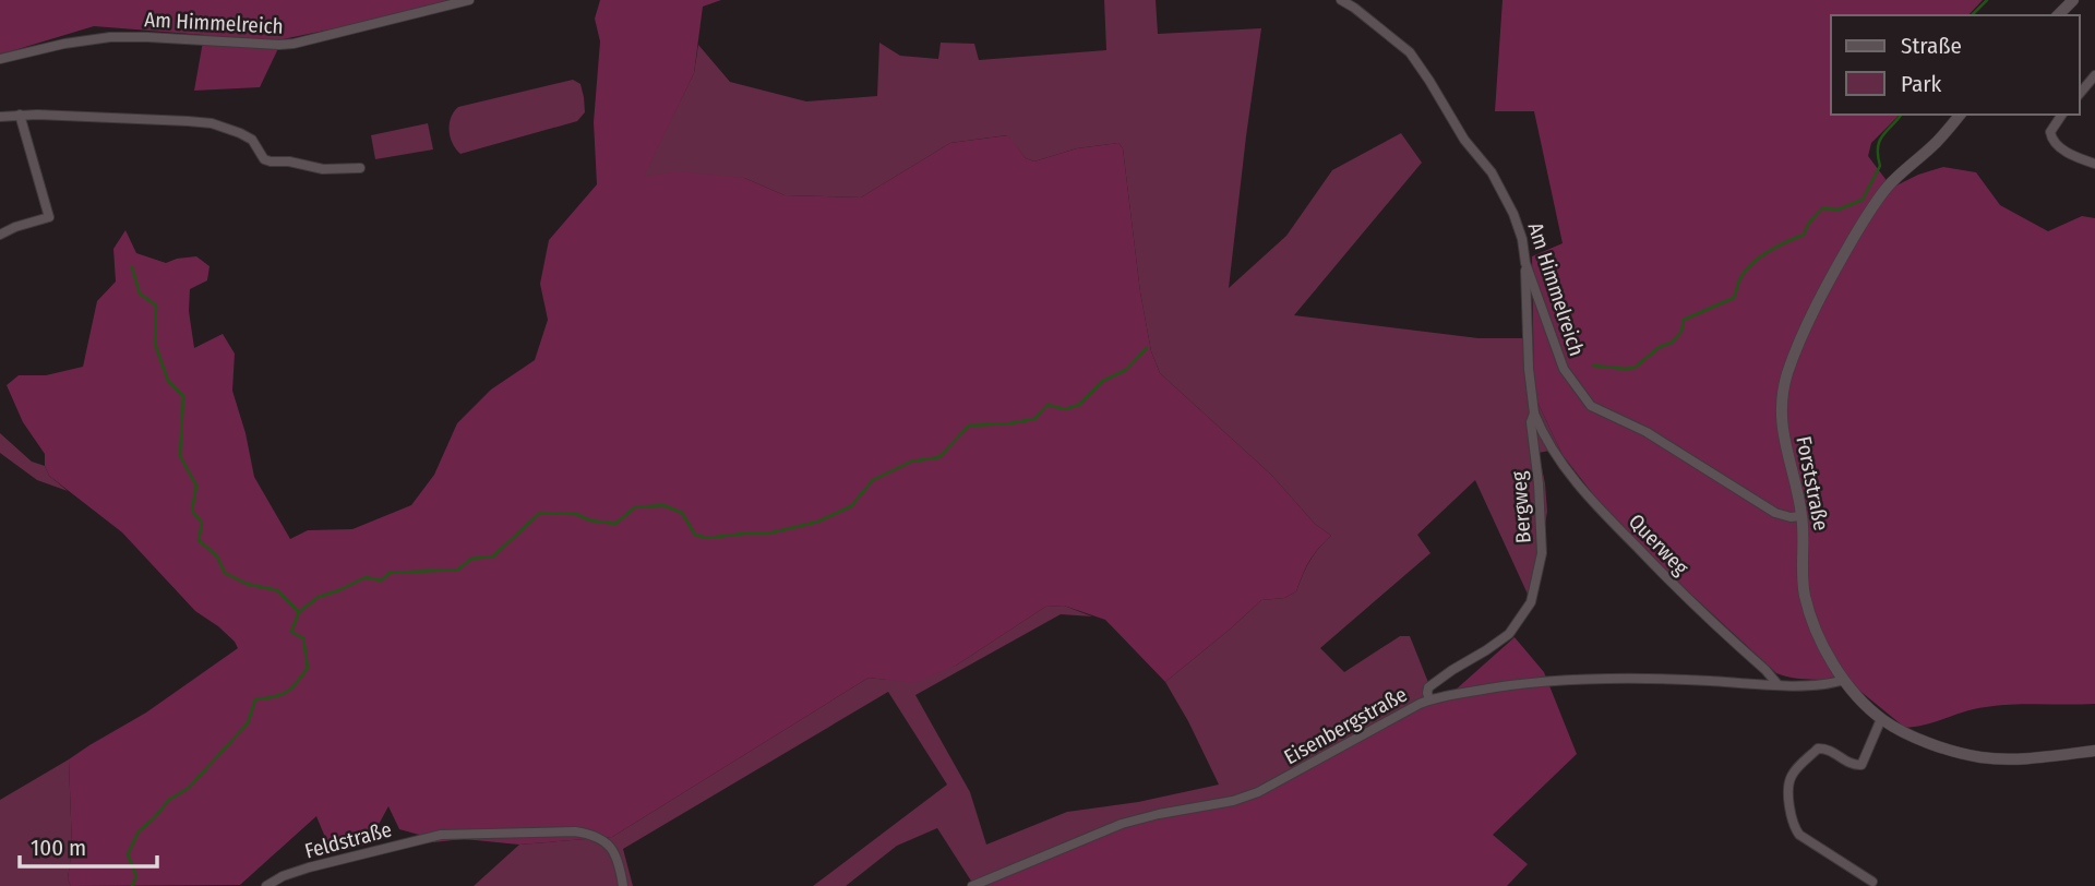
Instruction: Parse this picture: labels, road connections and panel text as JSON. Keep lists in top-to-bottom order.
{
  "streets": {
    "street": [
      "Am Himmelreich",
      "Forststraße",
      "Bergweg",
      "Querweg",
      "Eisenbergstraße",
      "Feldstraße"
    ]
  },
  "crossings": [
    ["Am Himmelreich", "Forststraße"],
    ["Am Himmelreich", "Bergweg"],
    ["Forststraße", "Eisenbergstraße"],
    ["Bergweg", "Querweg"],
    ["Bergweg", "Eisenbergstraße"],
    ["Querweg", "Eisenbergstraße"]
  ],
  "legend": ["Straße", "Park"],
  "scale_bar": "100 m"
}
